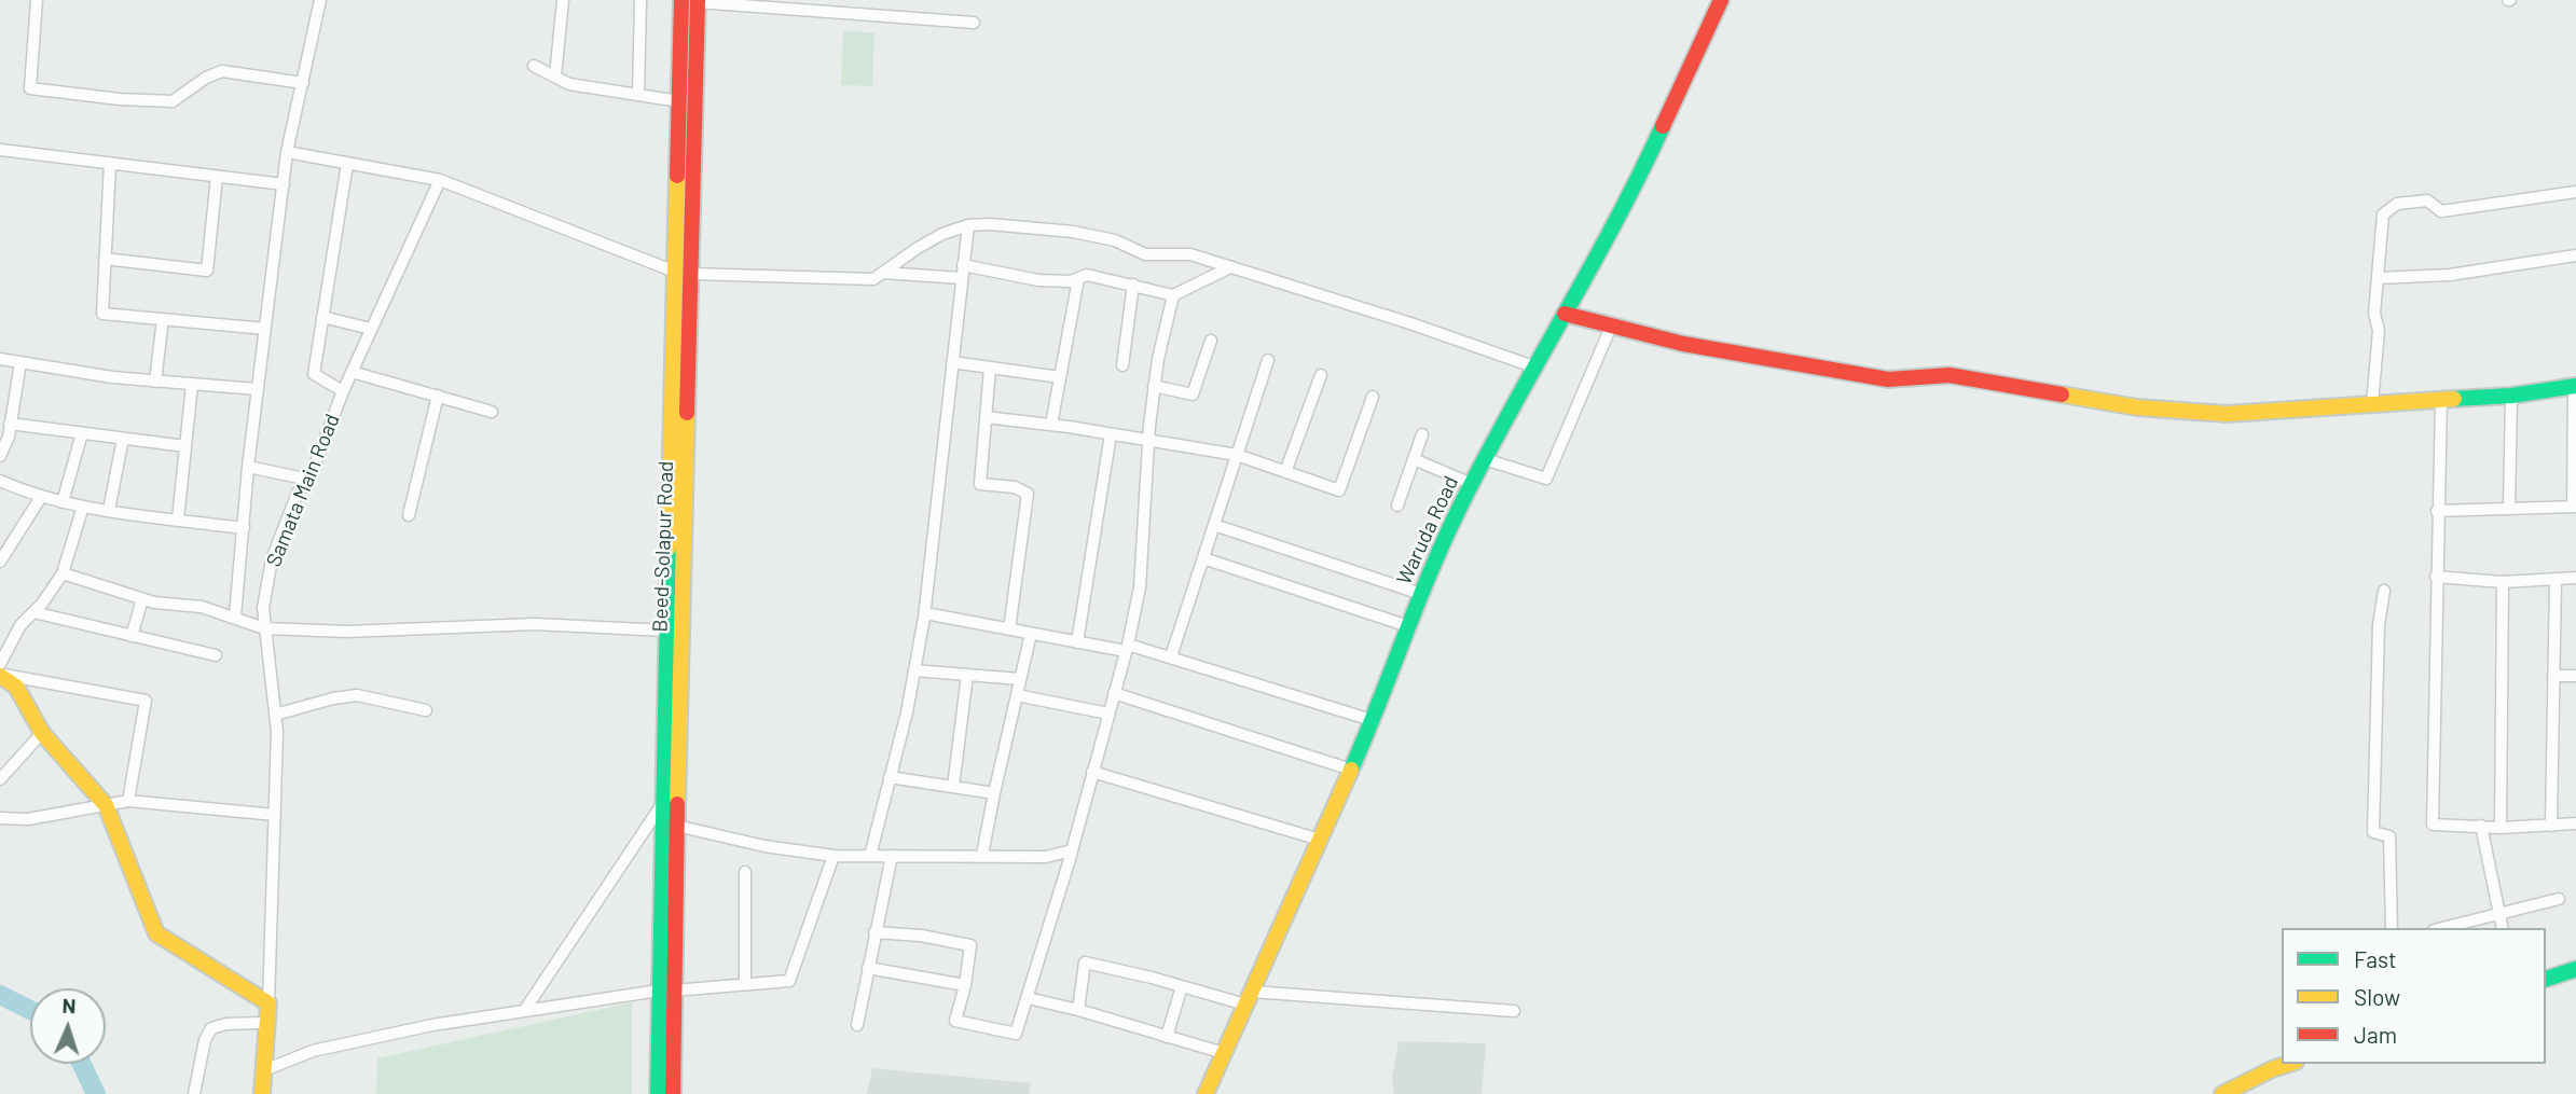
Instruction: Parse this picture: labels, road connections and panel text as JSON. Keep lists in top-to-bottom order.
{
  "streets": {
    "street": ["Samata Main Road", "Waruda Road", "Beed-Solapur Road"]
  },
  "legend": ["Fast", "Slow", "Jam"],
  "north": "top"
}
